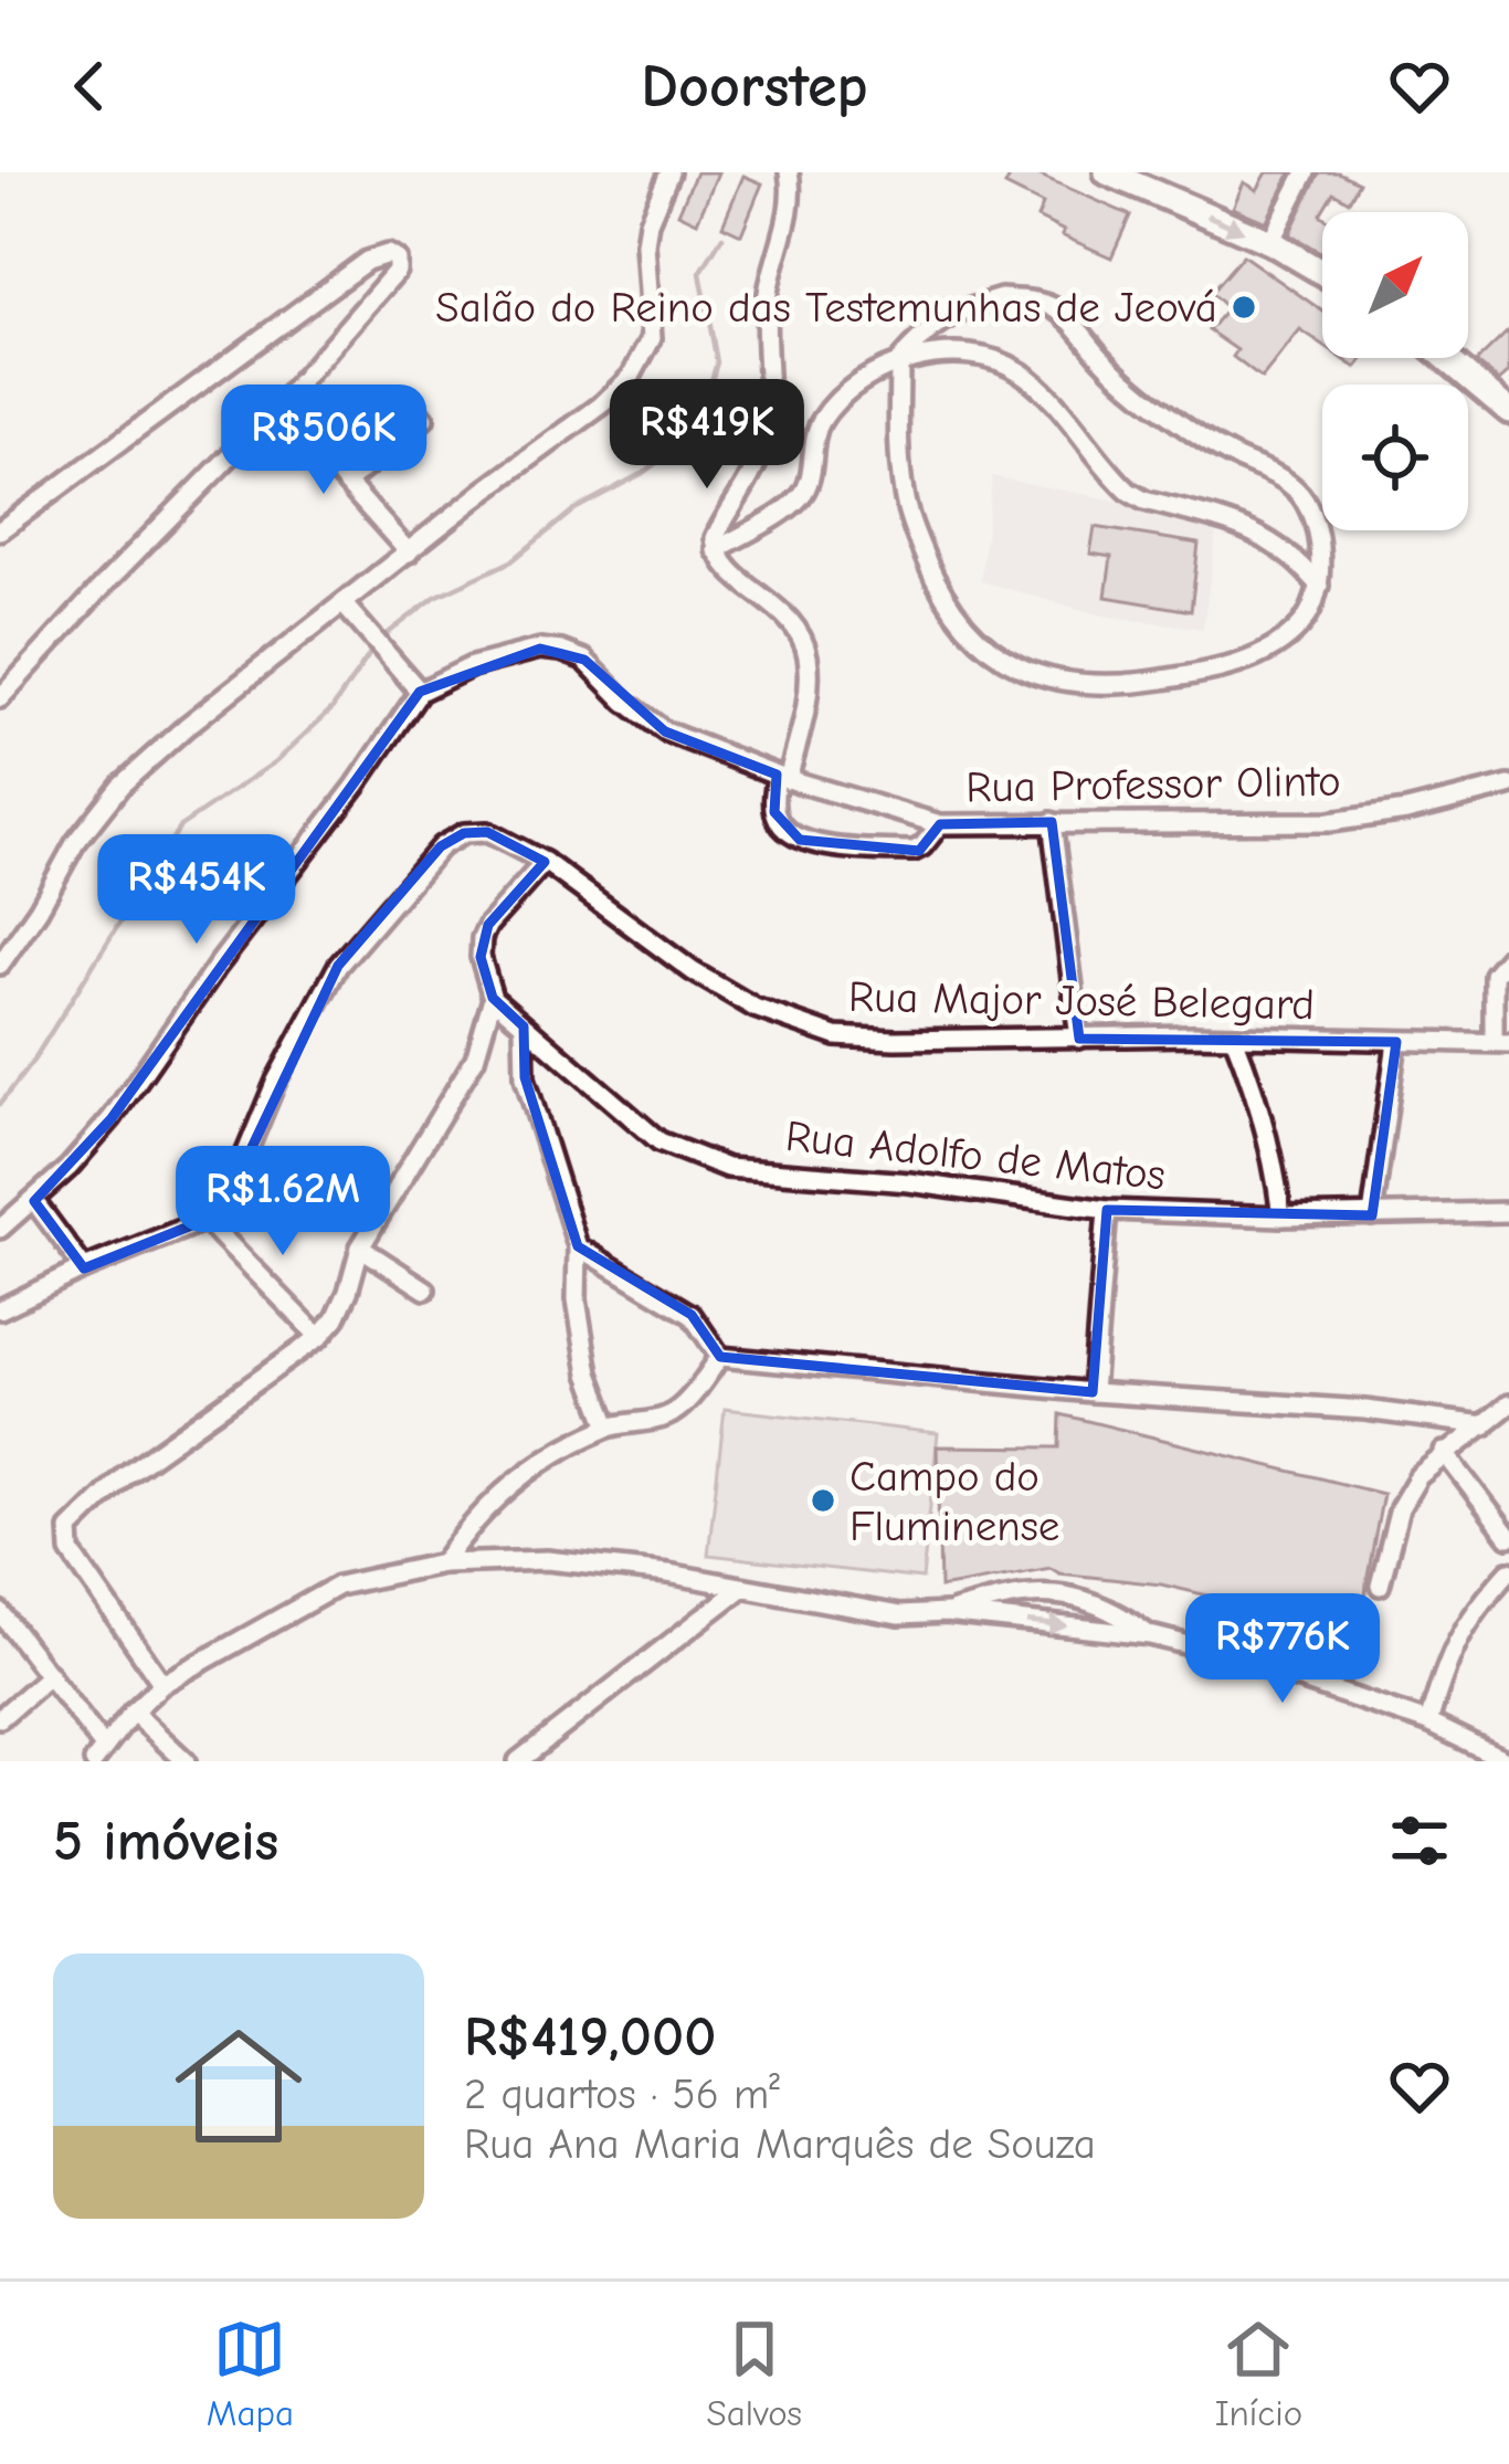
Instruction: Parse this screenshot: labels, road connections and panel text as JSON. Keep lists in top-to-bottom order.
{
  "streets": {
    "street": ["Rua Professor Olinto", "Rua Major José Belegard", "Rua Adolfo de Matos"]
  },
  "places": ["Salão do Reino das Testemunhas de Jeová", "Campo do Fluminense"],
  "north": "top right",
  "page": {
    "header": "Doorstep",
    "price": [
      "R$419K",
      "R$506K",
      "R$454K",
      "R$1.62M",
      "R$776K"
    ],
    "heading": "5 imóveis",
    "list": [
      {
        "name": "R$419,000",
        "note": "2 quartos · 56 m² · Rua Ana Maria Marquês de Souza"
      }
    ],
    "tabs": ["Mapa", "Salvos", "Início"]
  }
}
